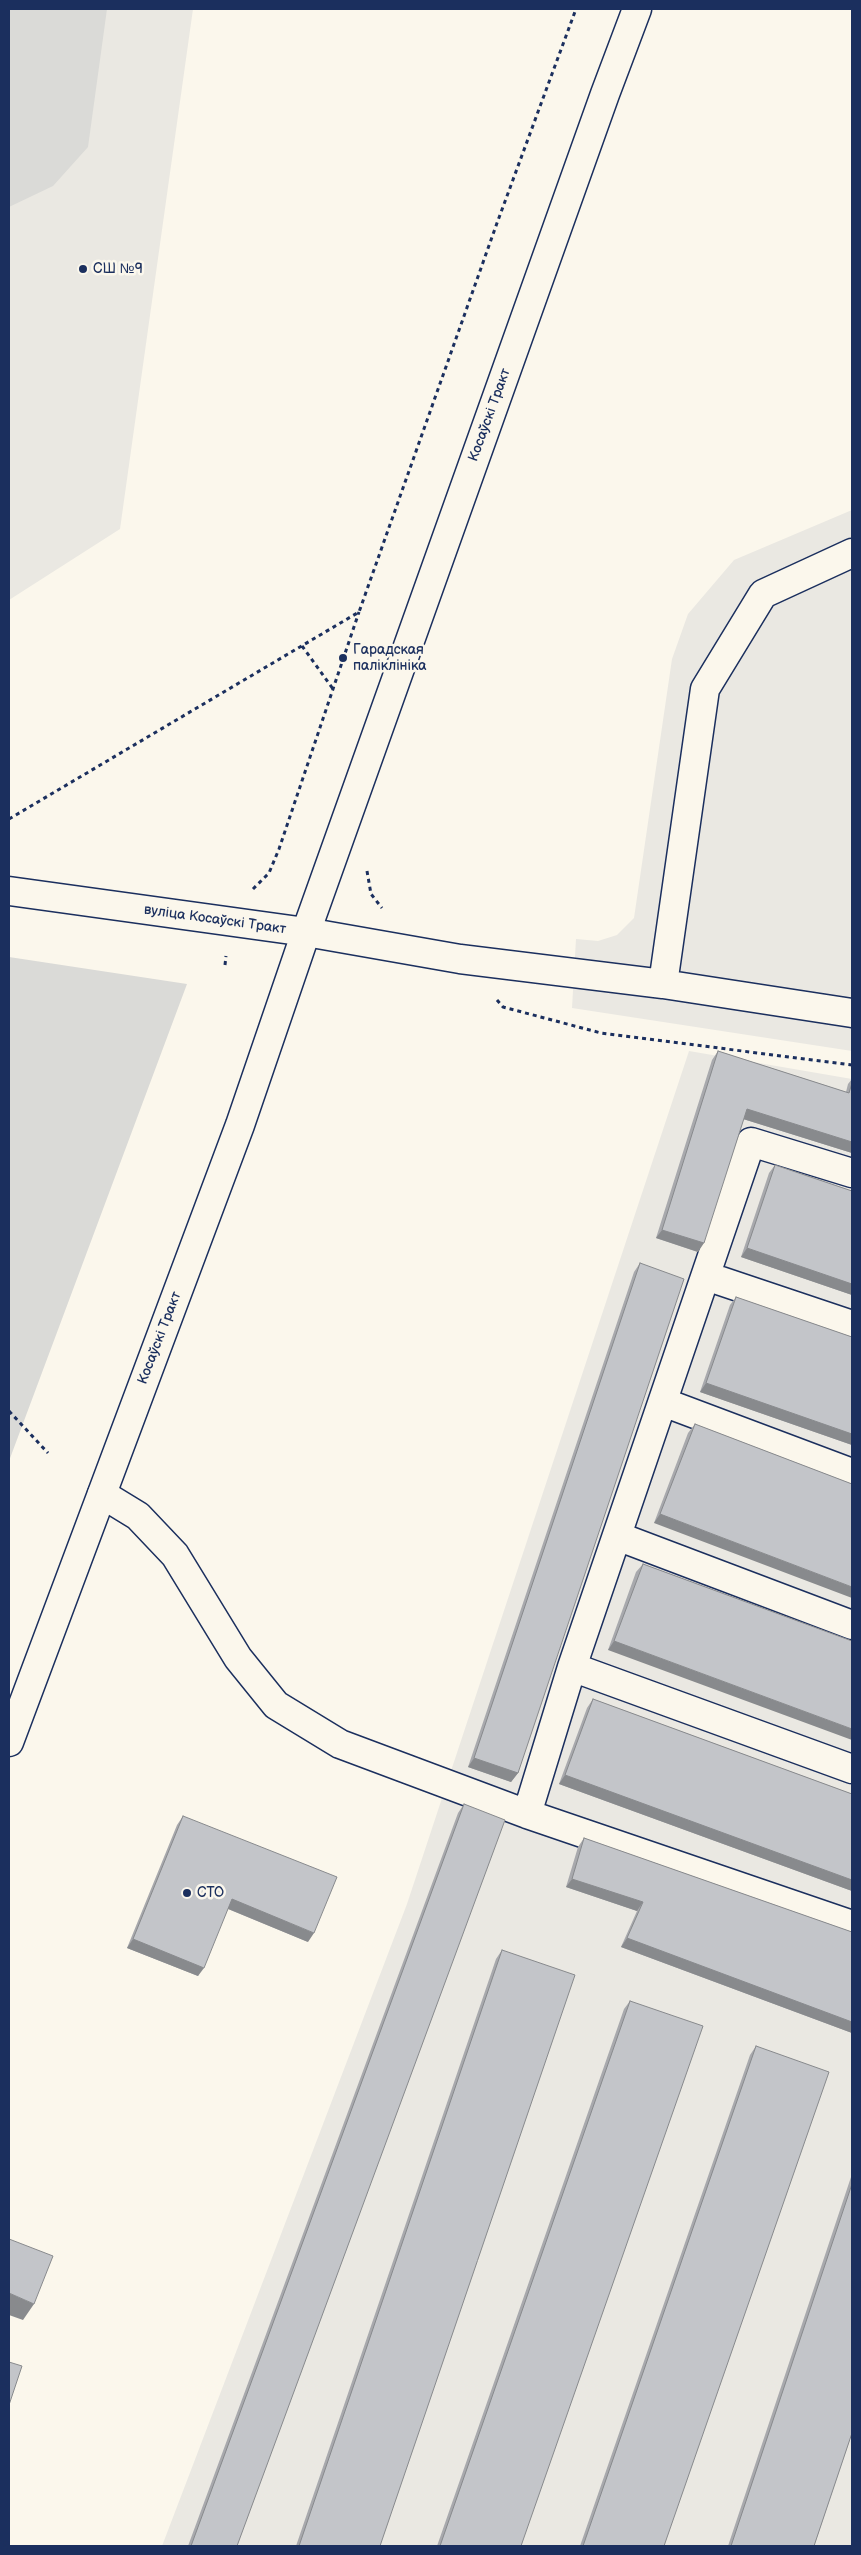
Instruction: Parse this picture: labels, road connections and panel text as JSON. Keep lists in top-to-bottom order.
{
  "streets": {
    "main road": ["Косаўскі Тракт", "вуліца Косаўскі Тракт"]
  },
  "crossings": [
    ["Косаўскі Тракт", "вуліца Косаўскі Тракт"]
  ],
  "places": ["СШ №9", "Гарадская паліклініка", "СТО"]
}
